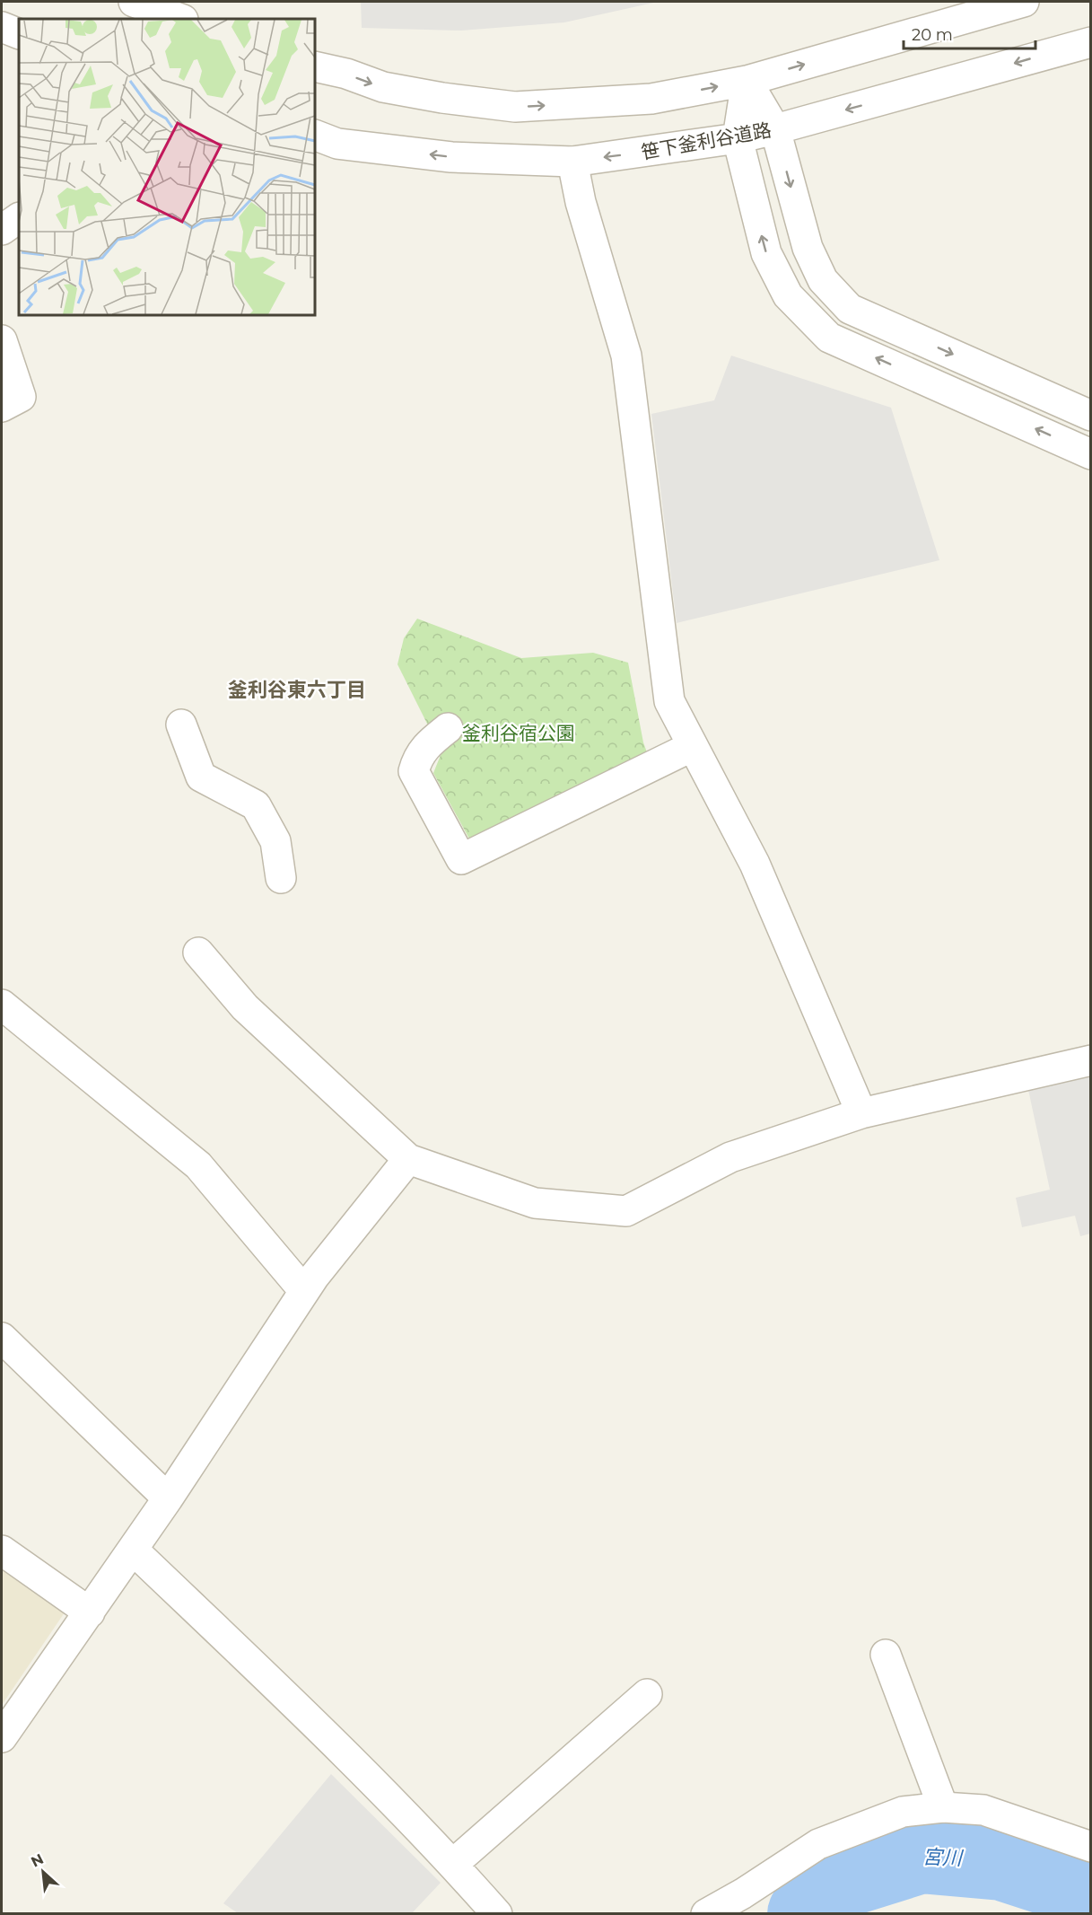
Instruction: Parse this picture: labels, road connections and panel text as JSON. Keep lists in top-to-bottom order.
{
  "streets": {
    "street": ["笹下釜利谷道路"]
  },
  "districts": ["釜利谷東六丁目"],
  "water": ["宮川"],
  "parks": ["釜利谷宿公園"],
  "scale_bar": "20 m",
  "north": "top left"
}
